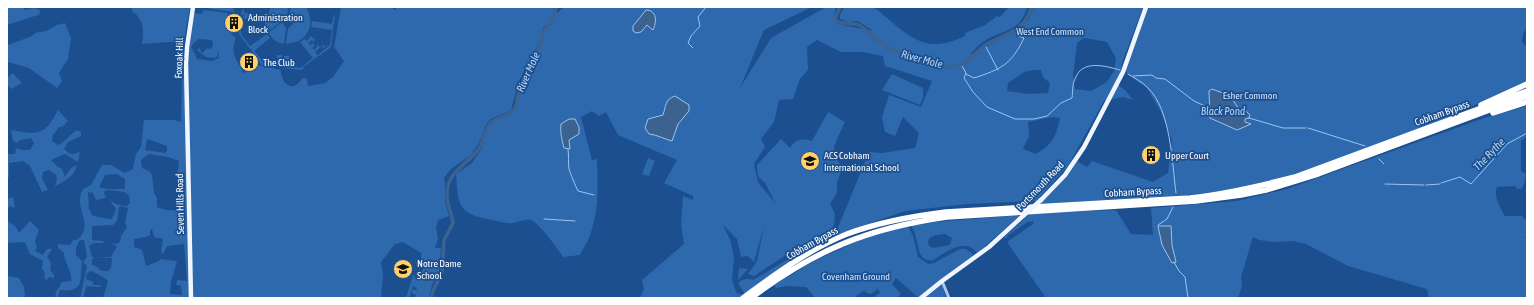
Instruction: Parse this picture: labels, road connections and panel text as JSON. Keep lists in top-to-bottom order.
{
  "streets": {
    "highway": ["Cobham Bypass"],
    "main road": ["Foxoak Hill", "Portsmouth Road", "Seven Hills Road"]
  },
  "crossings": [
    ["Foxoak Hill", "Seven Hills Road"]
  ],
  "water": ["River Mole", "Black Pond", "The Rythe"],
  "parks": ["West End Common", "Esher Common", "Covenham Ground"],
  "places": {
    "building": ["Administration Block", "The Club", "Upper Court"],
    "school or university": ["ACS Cobham International School", "Notre Dame School"]
  }
}
